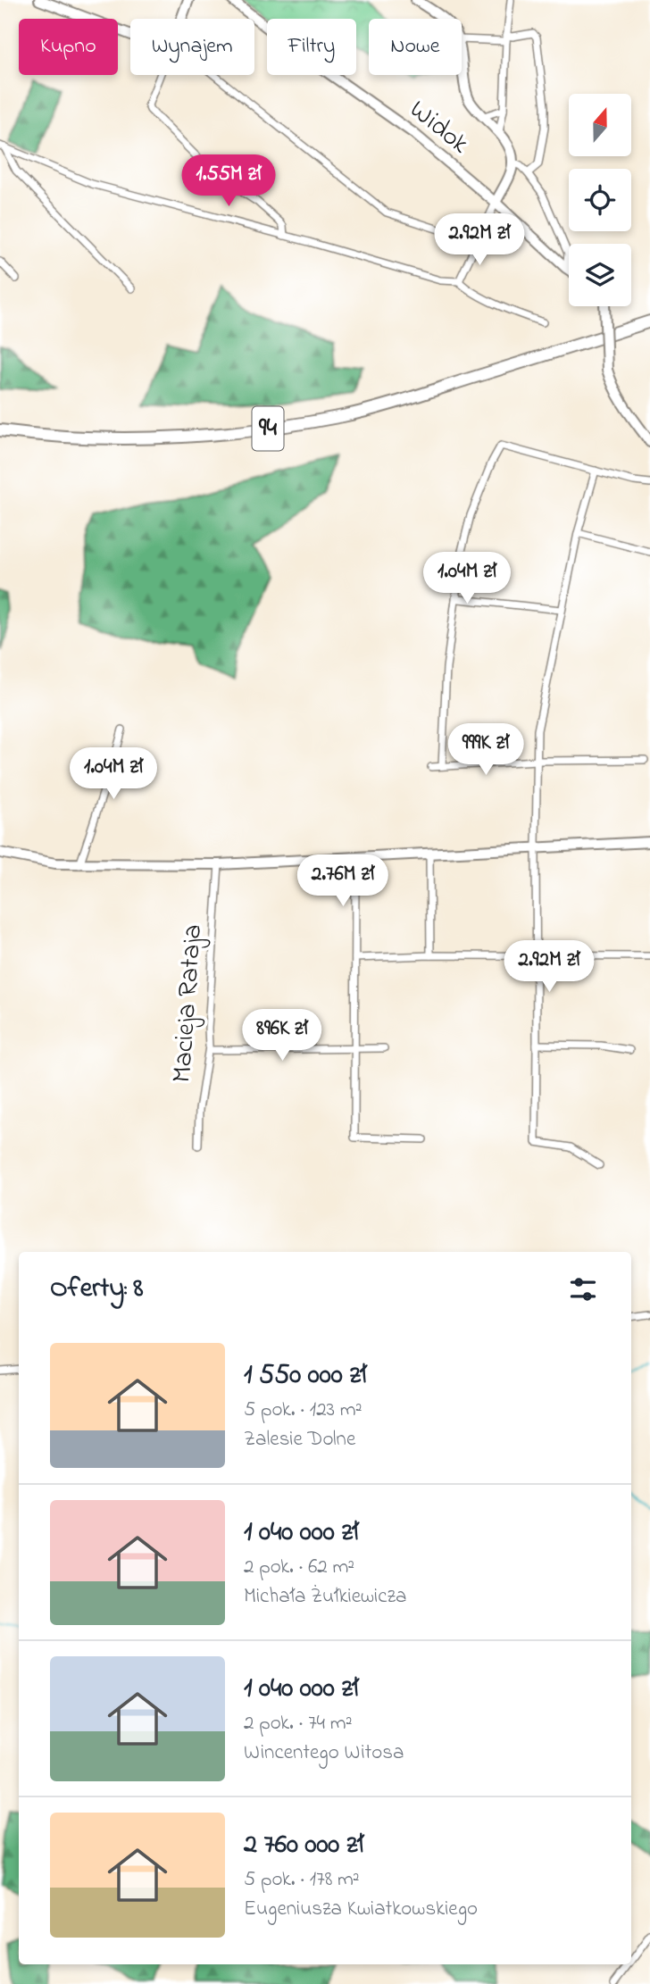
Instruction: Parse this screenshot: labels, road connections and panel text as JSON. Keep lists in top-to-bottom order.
{
  "streets": {
    "main road": ["94"],
    "street": ["Widok", "Macieja Rataja"]
  },
  "north": "top",
  "page": {
    "chip": [
      "Kupno",
      "Wynajem",
      "Filtry",
      "Nowe"
    ],
    "price": [
      "1.55M zł",
      "2.92M zł",
      "1.04M zł",
      "999K zł",
      "1.04M zł",
      "2.76M zł",
      "2.92M zł",
      "896K zł"
    ],
    "heading": "Oferty: 8",
    "list": [
      {
        "name": "1 550 000 zł",
        "note": "5 pok. · 123 m² · Zalesie Dolne"
      },
      {
        "name": "1 040 000 zł",
        "note": "2 pok. · 62 m² · Michała Żułkiewicza"
      },
      {
        "name": "1 040 000 zł",
        "note": "2 pok. · 74 m² · Wincentego Witosa"
      },
      {
        "name": "2 760 000 zł",
        "note": "5 pok. · 178 m² · Eugeniusza Kwiatkowskiego"
      }
    ]
  }
}
